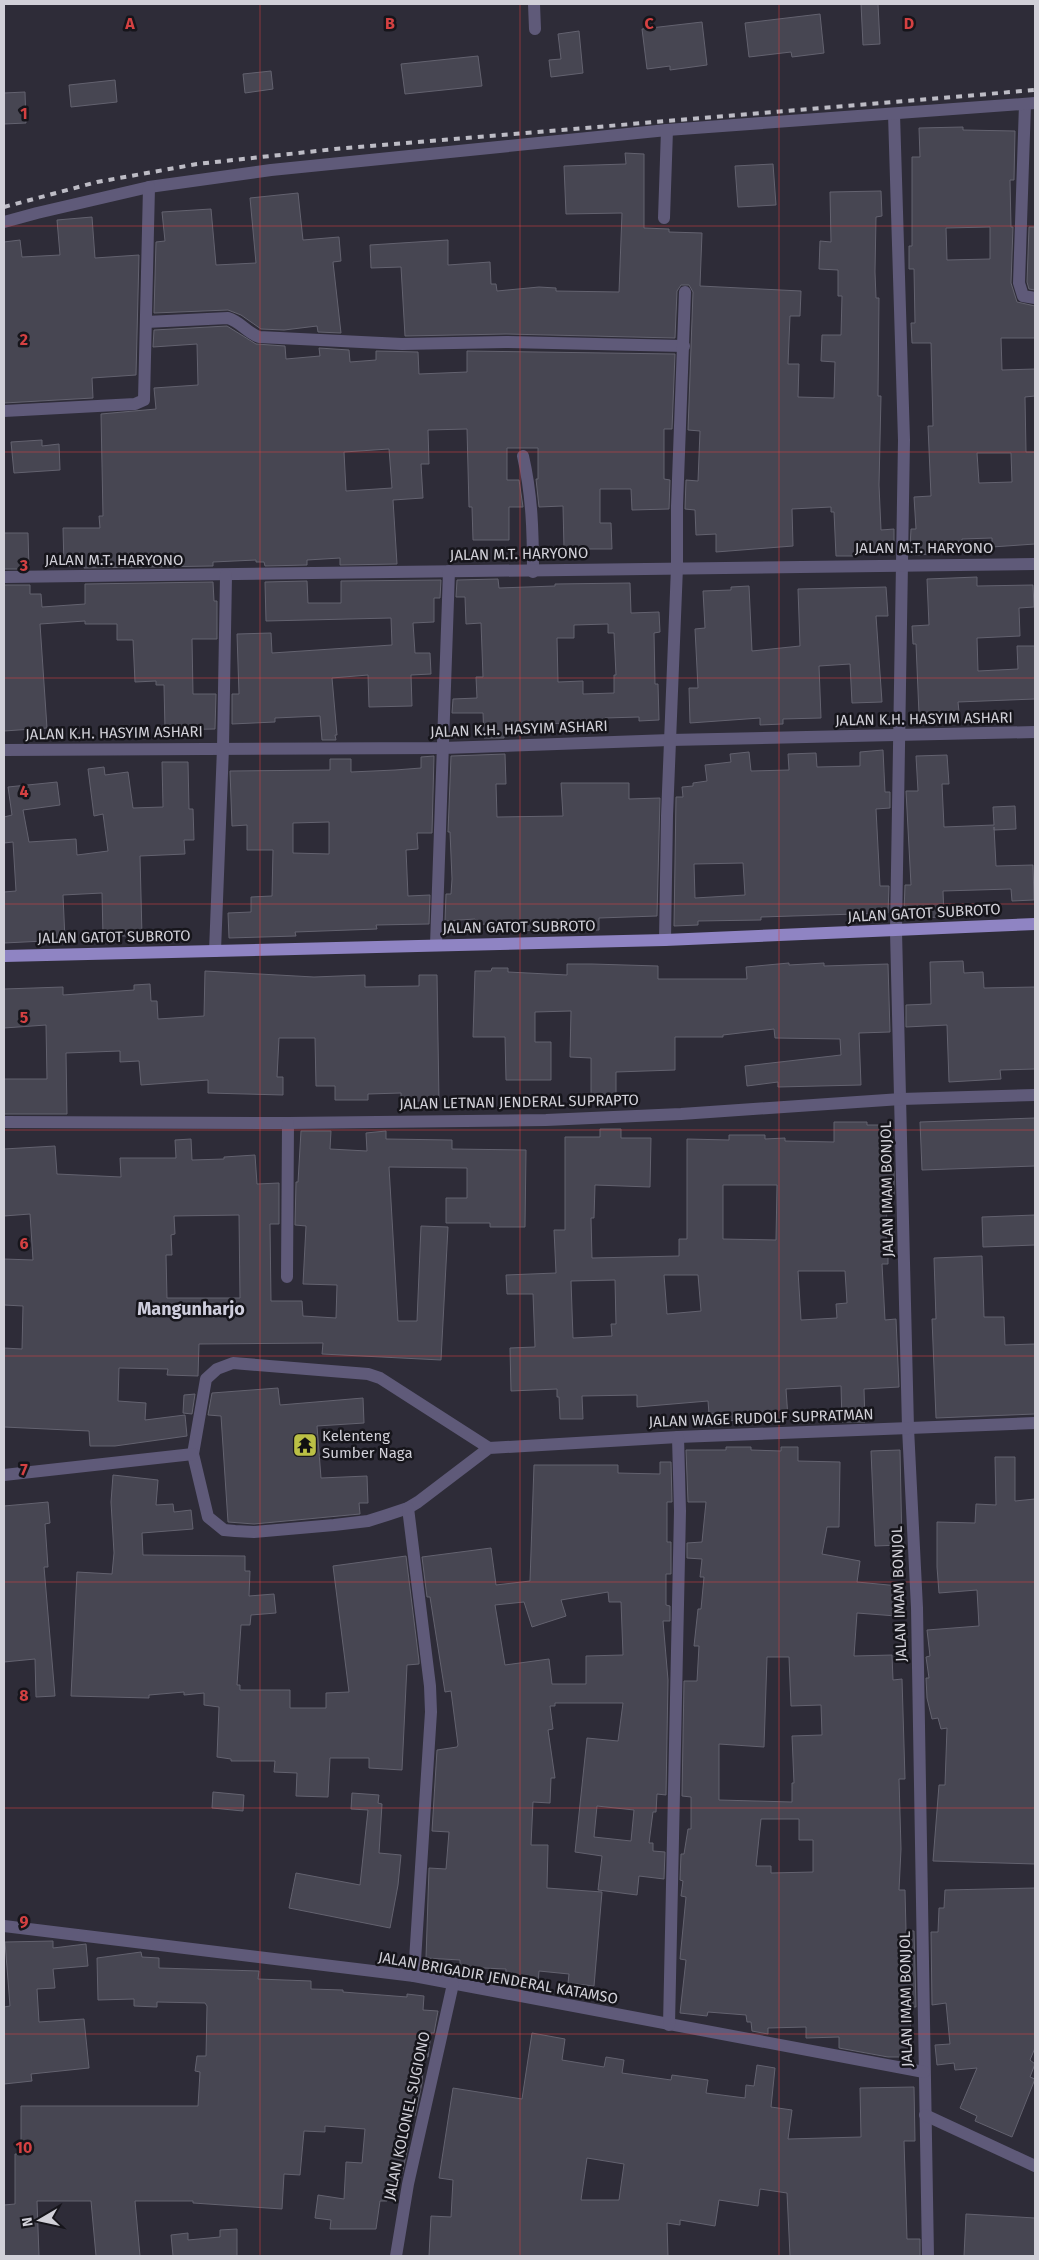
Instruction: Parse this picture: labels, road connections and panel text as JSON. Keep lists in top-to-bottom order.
{
  "streets": {
    "main road": ["JALAN GATOT SUBROTO"],
    "street": [
      "JALAN M.T. HARYONO",
      "JALAN K.H. HASYIM ASHARI",
      "JALAN LETNAN JENDERAL SUPRAPTO",
      "JALAN IMAM BONJOL",
      "JALAN WAGE RUDOLF SUPRATMAN",
      "JALAN BRIGADIR JENDERAL KATAMSO",
      "JALAN KOLONEL SUGIONO"
    ]
  },
  "crossings": [
    ["JALAN M.T. HARYONO", "JALAN IMAM BONJOL"],
    ["JALAN K.H. HASYIM ASHARI", "JALAN IMAM BONJOL"],
    ["JALAN GATOT SUBROTO", "JALAN IMAM BONJOL"],
    ["JALAN LETNAN JENDERAL SUPRAPTO", "JALAN IMAM BONJOL"],
    ["JALAN IMAM BONJOL", "JALAN WAGE RUDOLF SUPRATMAN"],
    ["JALAN IMAM BONJOL", "JALAN BRIGADIR JENDERAL KATAMSO"],
    ["JALAN BRIGADIR JENDERAL KATAMSO", "JALAN KOLONEL SUGIONO"]
  ],
  "districts": ["Mangunharjo"],
  "places": {
    "temple": ["Kelenteng Sumber Naga"]
  },
  "north": "left",
  "grid": {
    "columns": [
      "A",
      "B",
      "C",
      "D"
    ],
    "rows": [
      "1",
      "2",
      "3",
      "4",
      "5",
      "6",
      "7",
      "8",
      "9",
      "10"
    ]
  }
}
